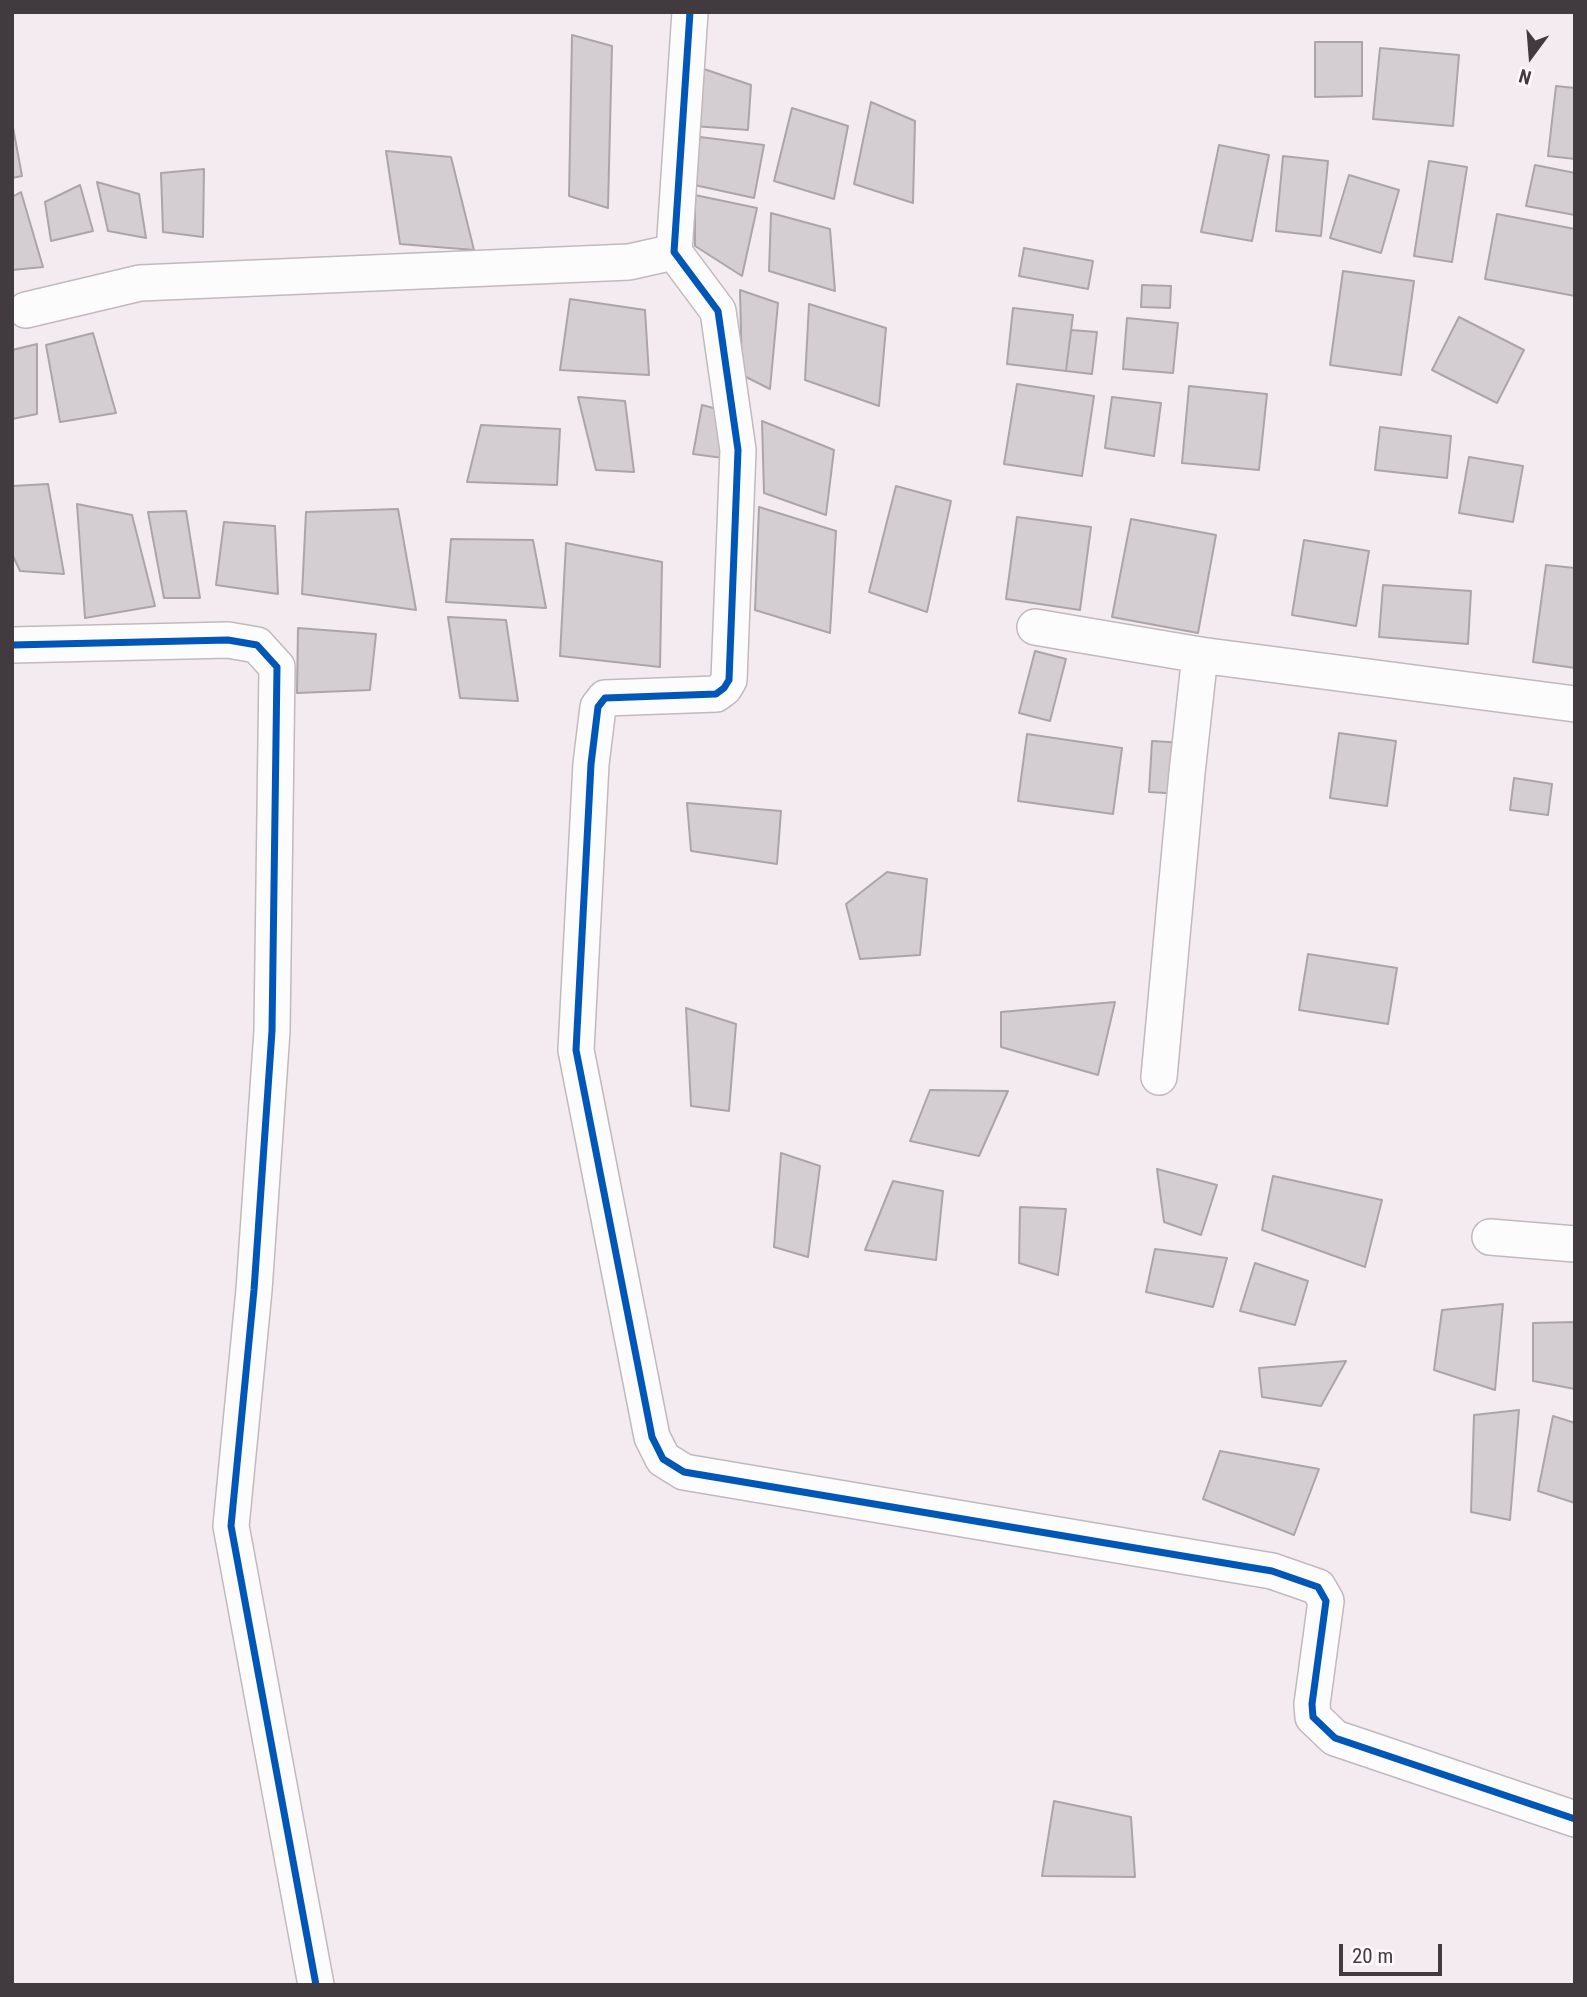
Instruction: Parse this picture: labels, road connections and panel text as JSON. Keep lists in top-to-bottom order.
{
  "scale_bar": "20 m",
  "north": "bottom"
}
